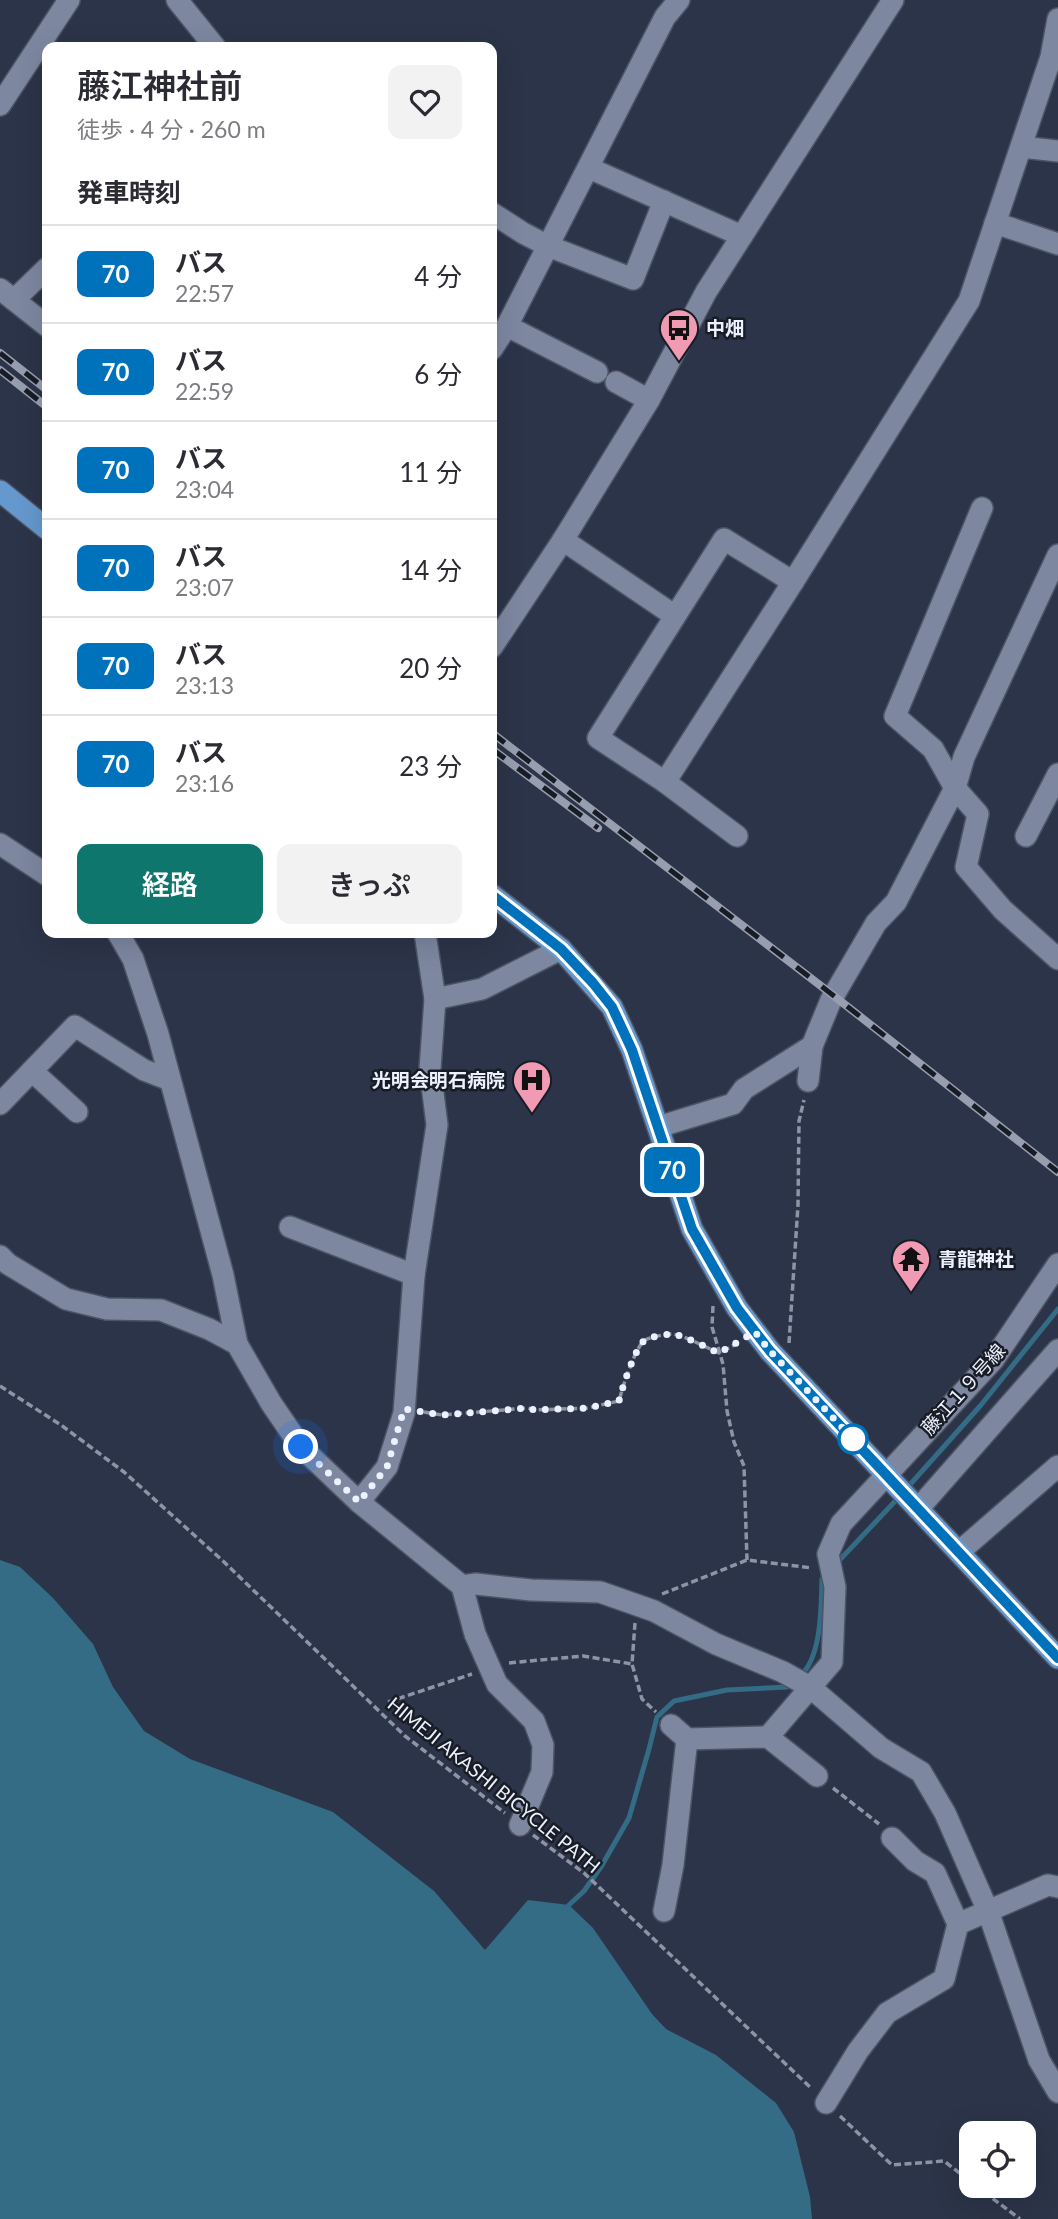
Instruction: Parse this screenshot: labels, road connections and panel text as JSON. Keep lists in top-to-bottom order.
{
  "streets": {
    "street": ["藤江１９号線"],
    "path": ["HIMEJI AKASHI BICYCLE PATH"]
  },
  "places": {
    "bus stop": ["中畑"],
    "hospital": ["光明会明石病院"],
    "temple": ["青龍神社"]
  },
  "lines": ["bus line 70"],
  "page": {
    "on_map": "70",
    "heading": [
      ["藤江神社前", "徒歩 · 4 分 · 260 m"],
      "発車時刻"
    ],
    "list": [
      {
        "mark": "70",
        "name": "バス",
        "note": "22:57",
        "value": "4 分"
      },
      {
        "mark": "70",
        "name": "バス",
        "note": "22:59",
        "value": "6 分"
      },
      {
        "mark": "70",
        "name": "バス",
        "note": "23:04",
        "value": "11 分"
      },
      {
        "mark": "70",
        "name": "バス",
        "note": "23:07",
        "value": "14 分"
      },
      {
        "mark": "70",
        "name": "バス",
        "note": "23:13",
        "value": "20 分"
      },
      {
        "mark": "70",
        "name": "バス",
        "note": "23:16",
        "value": "23 分"
      }
    ],
    "buttons": ["経路", "きっぷ"]
  }
}
